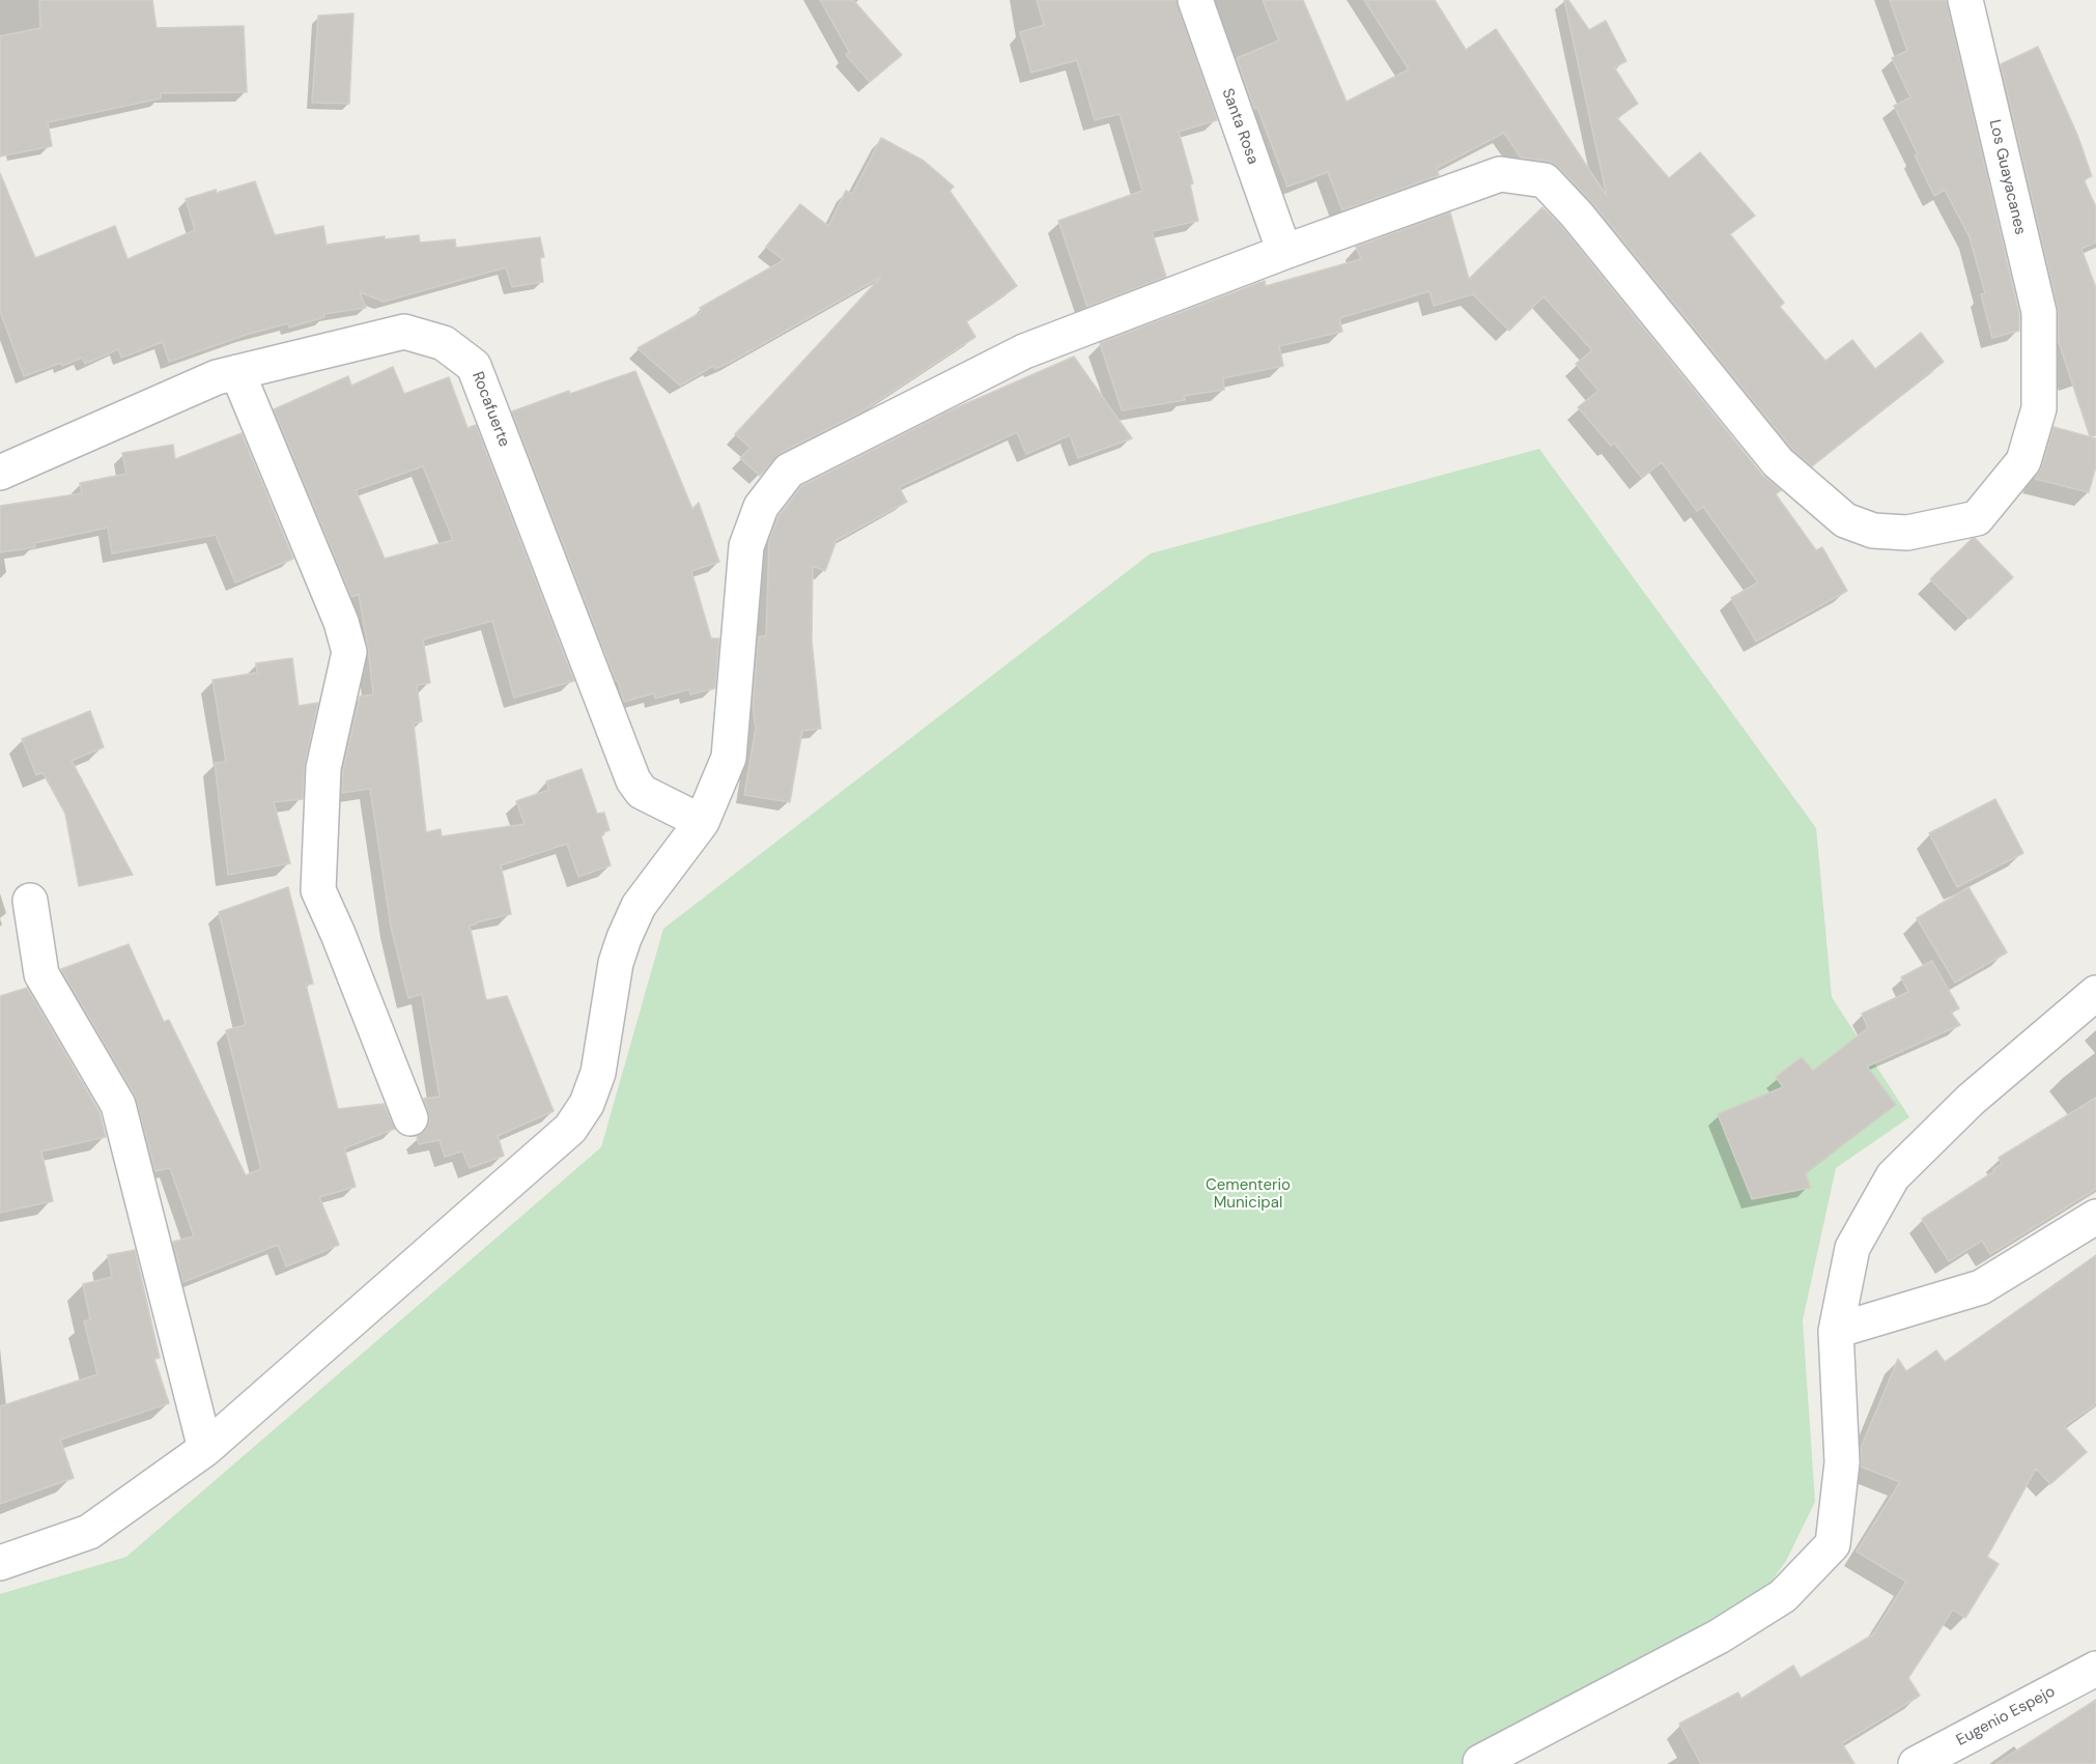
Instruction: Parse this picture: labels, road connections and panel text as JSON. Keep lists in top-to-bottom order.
{
  "streets": {
    "street": [
      "Santa Rosa",
      "Los Guayacanes",
      "Rocafuerte",
      "Eugenio Espejo"
    ]
  },
  "crossings": [
    ["Santa Rosa", "Los Guayacanes"],
    ["Los Guayacanes", "Rocafuerte"]
  ],
  "parks": ["Cementerio Municipal"]
}
